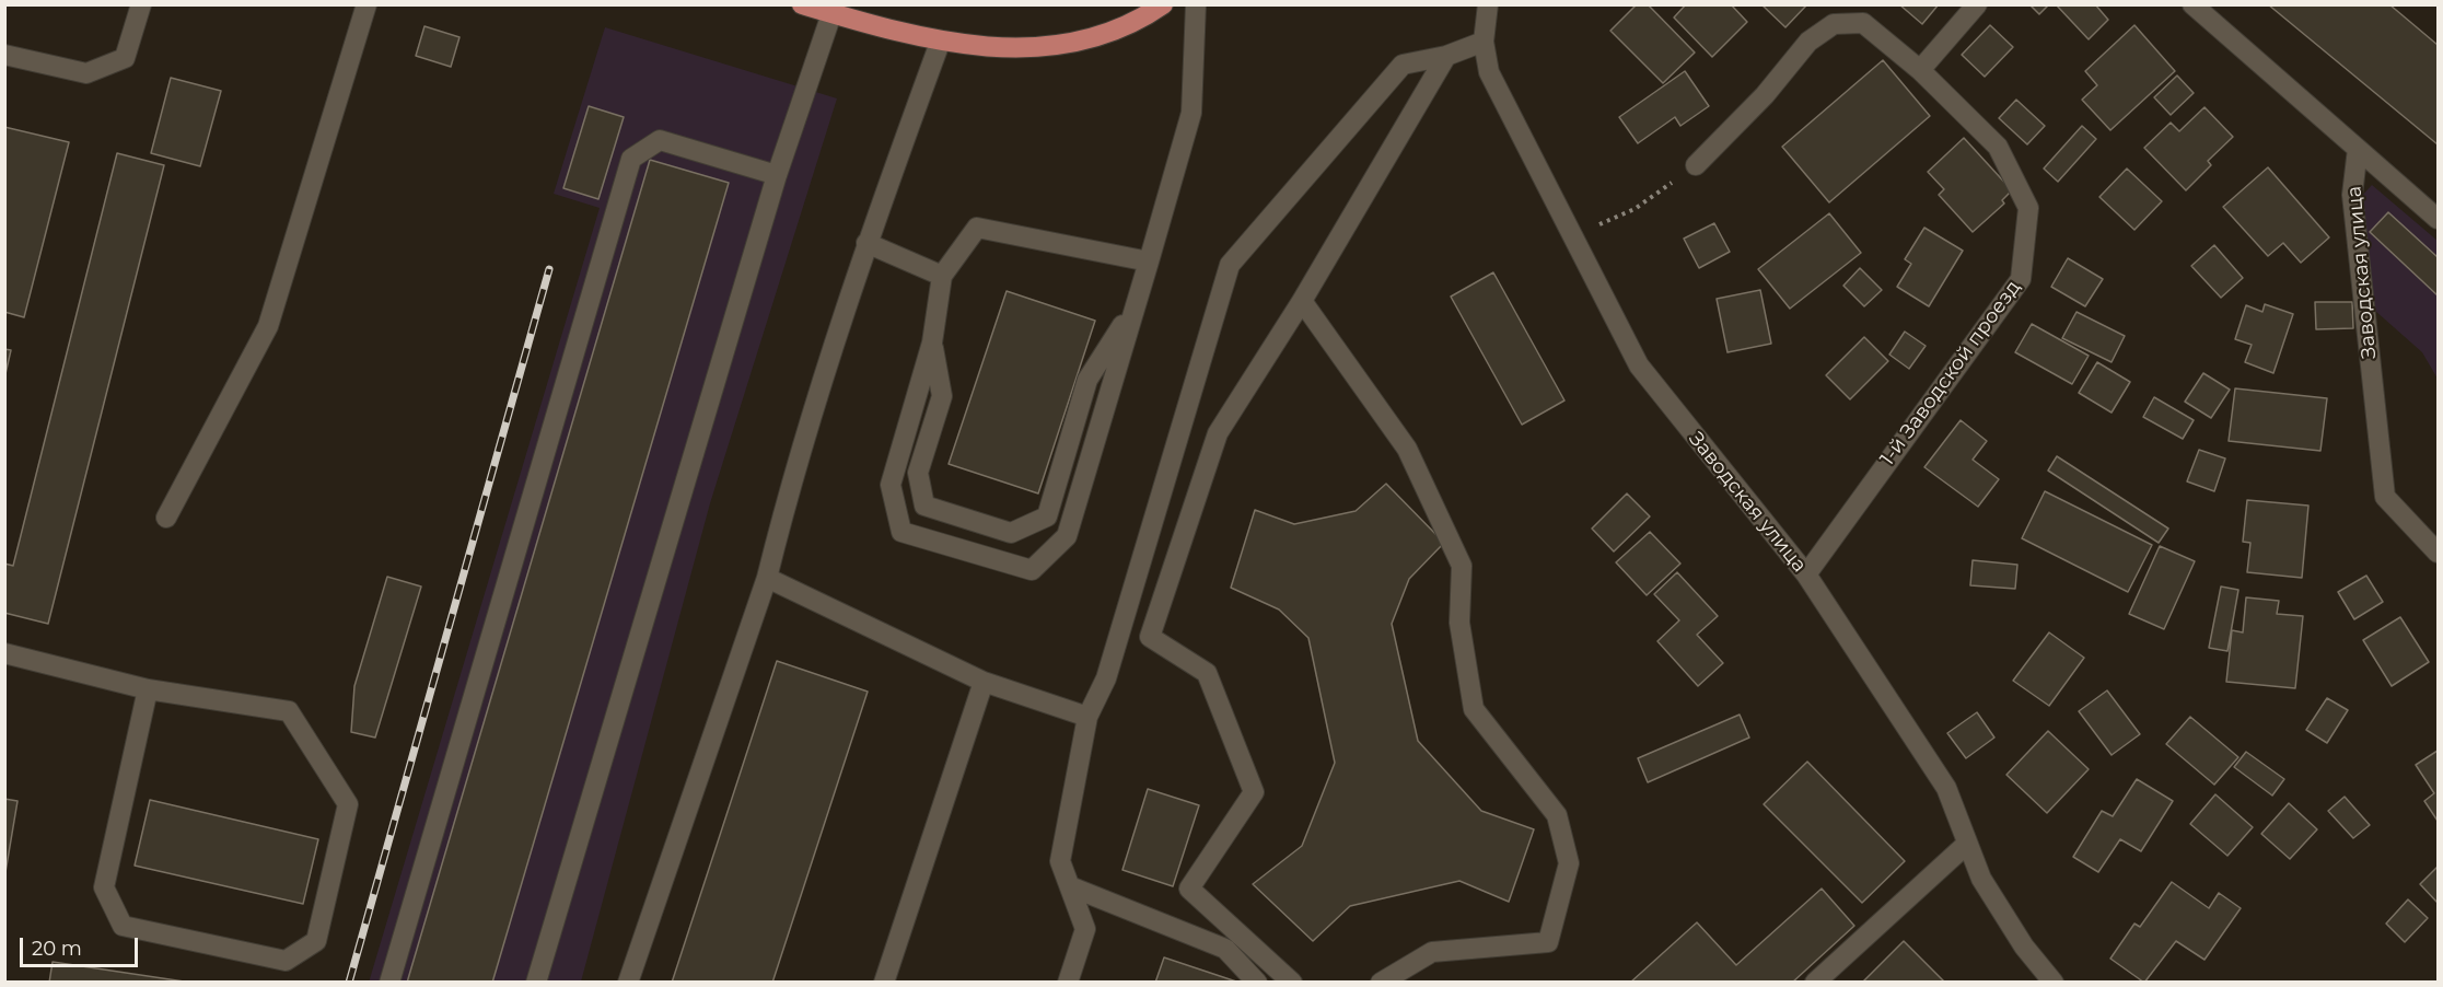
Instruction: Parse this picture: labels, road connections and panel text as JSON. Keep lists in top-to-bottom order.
{
  "streets": {
    "street": ["Заводская улица", "1-й Заводской проезд"]
  },
  "crossings": [
    ["Заводская улица", "1-й Заводской проезд"]
  ],
  "scale_bar": "20 m"
}
